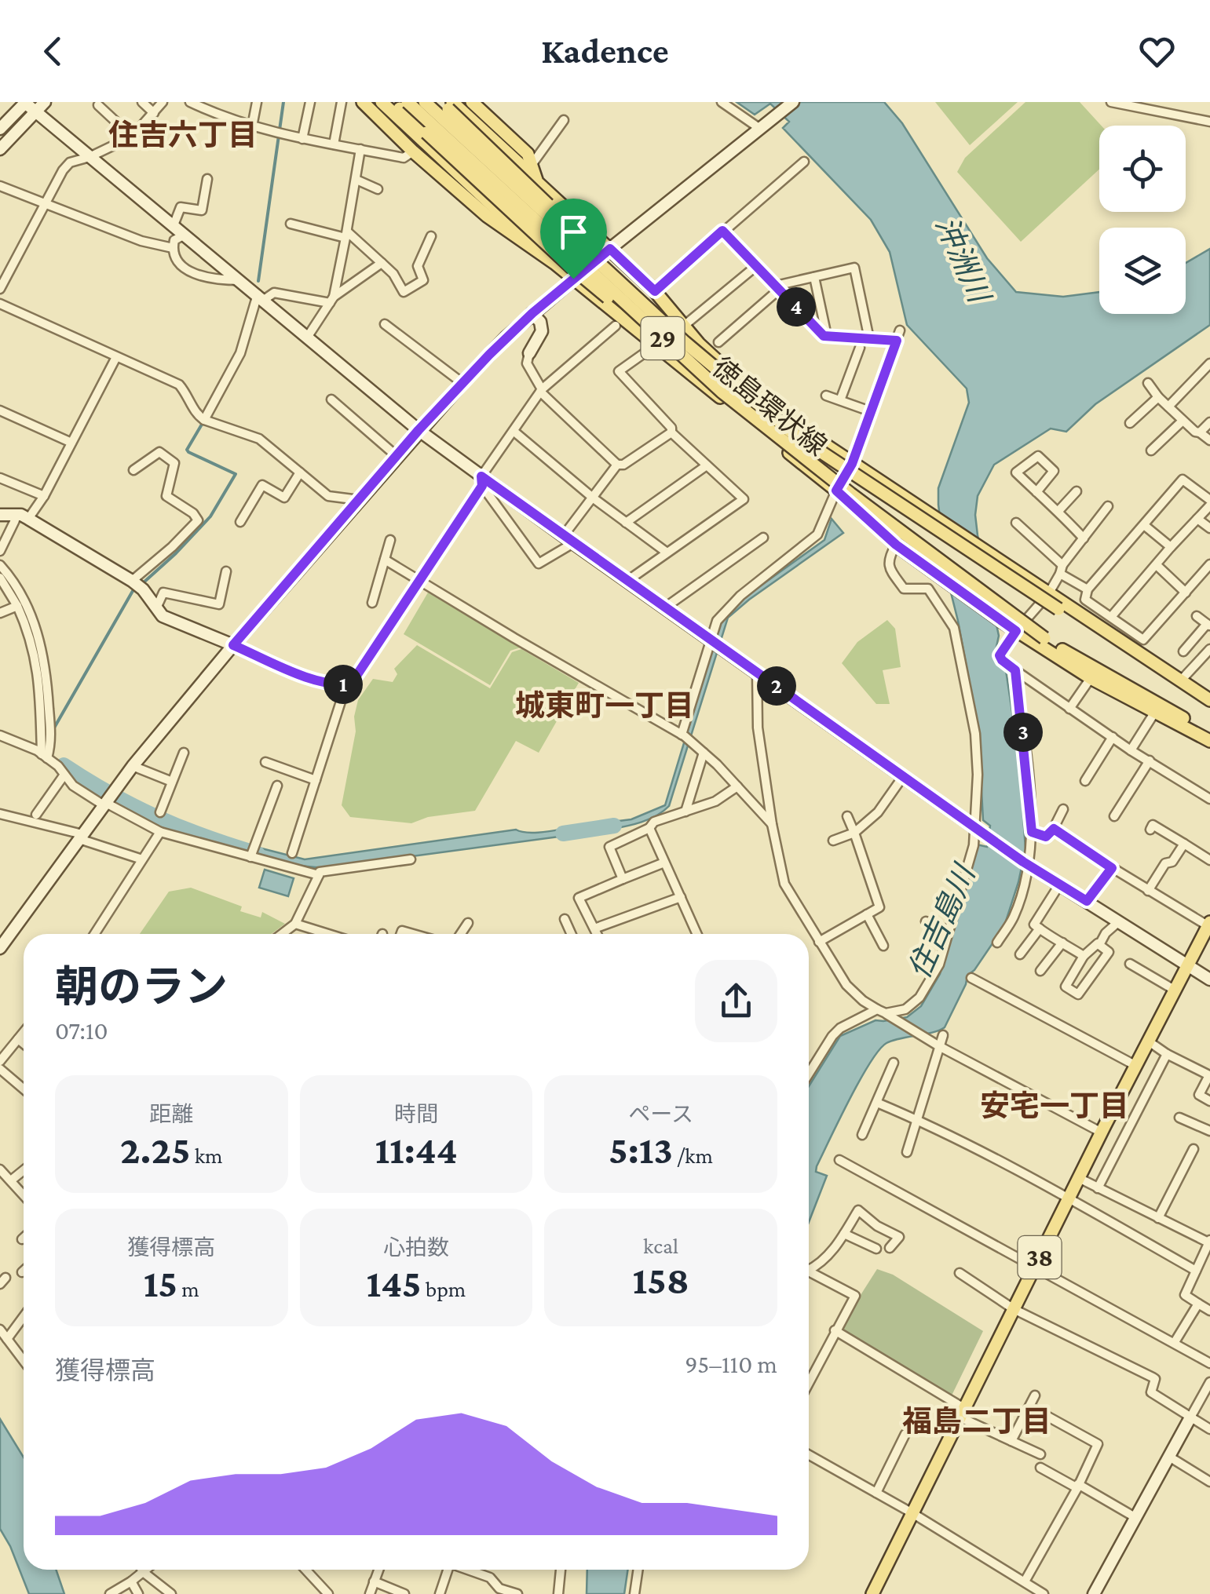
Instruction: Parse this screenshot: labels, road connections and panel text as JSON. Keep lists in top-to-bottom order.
{
  "streets": {
    "main road": ["29", "徳島環状線", "38"]
  },
  "crossings": [
    ["29", "徳島環状線"]
  ],
  "districts": [
    "住吉六丁目",
    "城東町一丁目",
    "安宅一丁目",
    "福島二丁目"
  ],
  "water": ["沖洲川", "住吉島川"],
  "page": {
    "header": "Kadence",
    "pins": [
      "4",
      "1",
      "2",
      "3"
    ],
    "heading": ["朝のラン", "07:10"],
    "stats": [
      ["距離", "2.25 km"],
      ["時間", "11:44"],
      ["ペース", "5:13 /km"],
      ["獲得標高", "15 m"],
      ["心拍数", "145 bpm"],
      ["kcal", "158"]
    ],
    "chart": ["獲得標高", "95–110 m"]
  }
}
